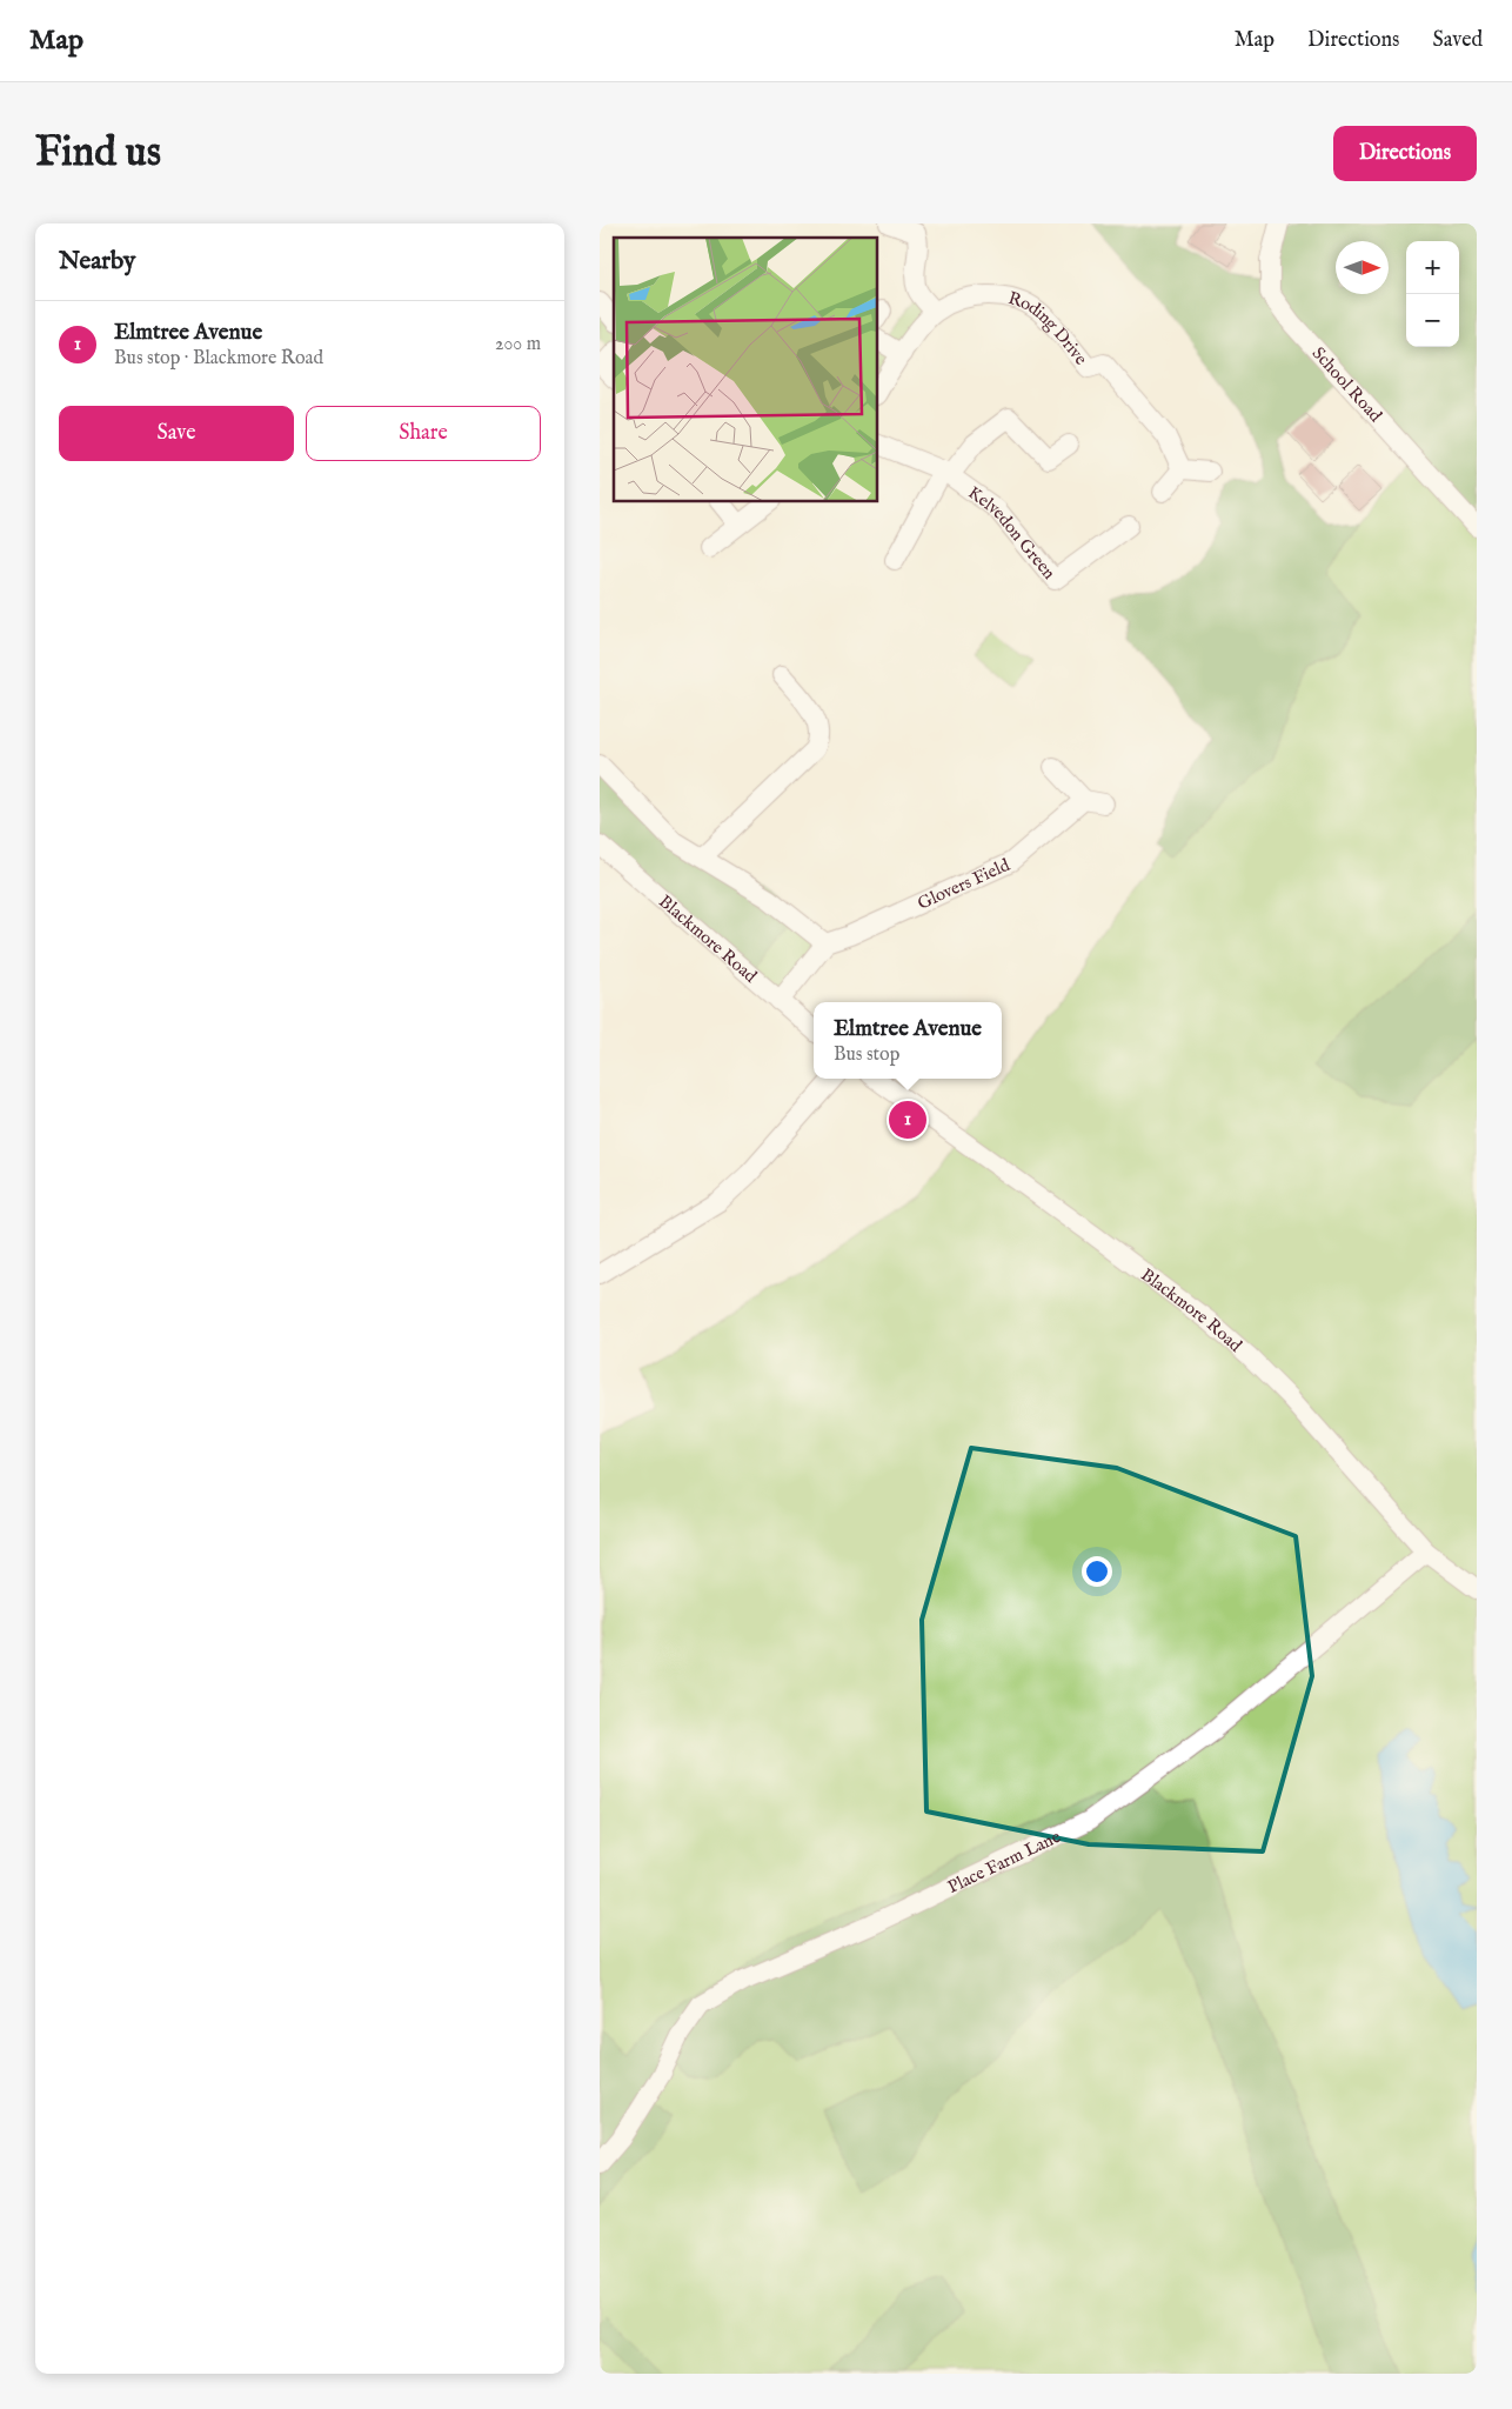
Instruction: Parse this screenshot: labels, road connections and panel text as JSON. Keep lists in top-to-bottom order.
{
  "streets": {
    "street": [
      "Roding Drive",
      "School Road",
      "Kelvedon Green",
      "Glovers Field",
      "Blackmore Road",
      "Place Farm Lane"
    ]
  },
  "crossings": [
    ["Blackmore Road", "Place Farm Lane"]
  ],
  "north": "right",
  "page": {
    "header": "Map",
    "nav": ["Map", "Directions", "Saved"],
    "buttons": [
      "Directions",
      ["Save", "Share"]
    ],
    "title": "Find us",
    "heading": "Nearby",
    "map_buttons": ["+", "−"],
    "list": [
      {
        "mark": "1",
        "name": "Elmtree Avenue",
        "note": "Bus stop · Blackmore Road",
        "value": "200 m"
      }
    ],
    "popup": ["Elmtree Avenue", "Bus stop"],
    "pins": "1"
  }
}
